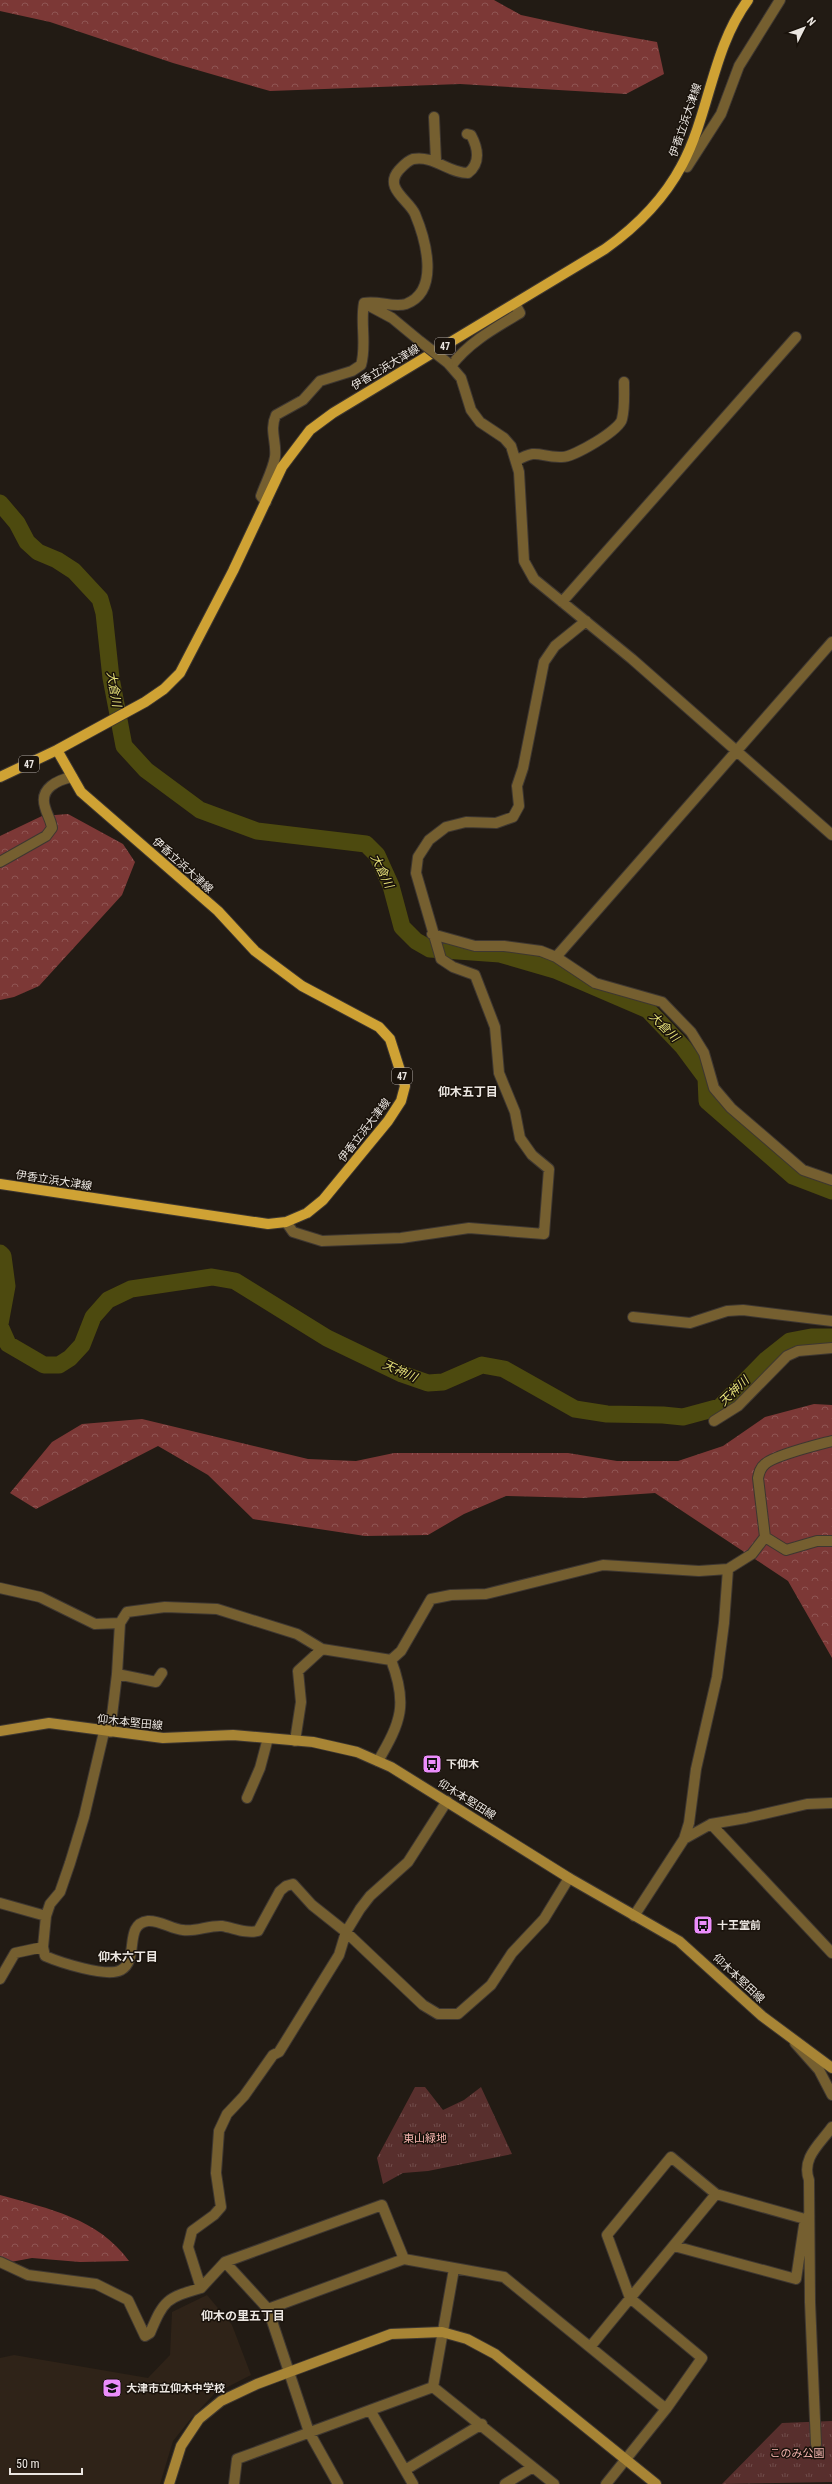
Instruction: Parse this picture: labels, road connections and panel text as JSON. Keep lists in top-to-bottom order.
{
  "streets": {
    "main road": ["伊香立浜大津線", "47", "仰木本堅田線"]
  },
  "districts": ["仰木五丁目", "仰木六丁目", "仰木の里五丁目"],
  "water": ["大倉川", "天神川"],
  "parks": ["東山緑地", "このみ公園"],
  "places": {
    "bus stop": ["下仰木", "十王堂前"],
    "school or university": ["大津市立仰木中学校"]
  },
  "scale_bar": "50 m",
  "north": "top right"
}
